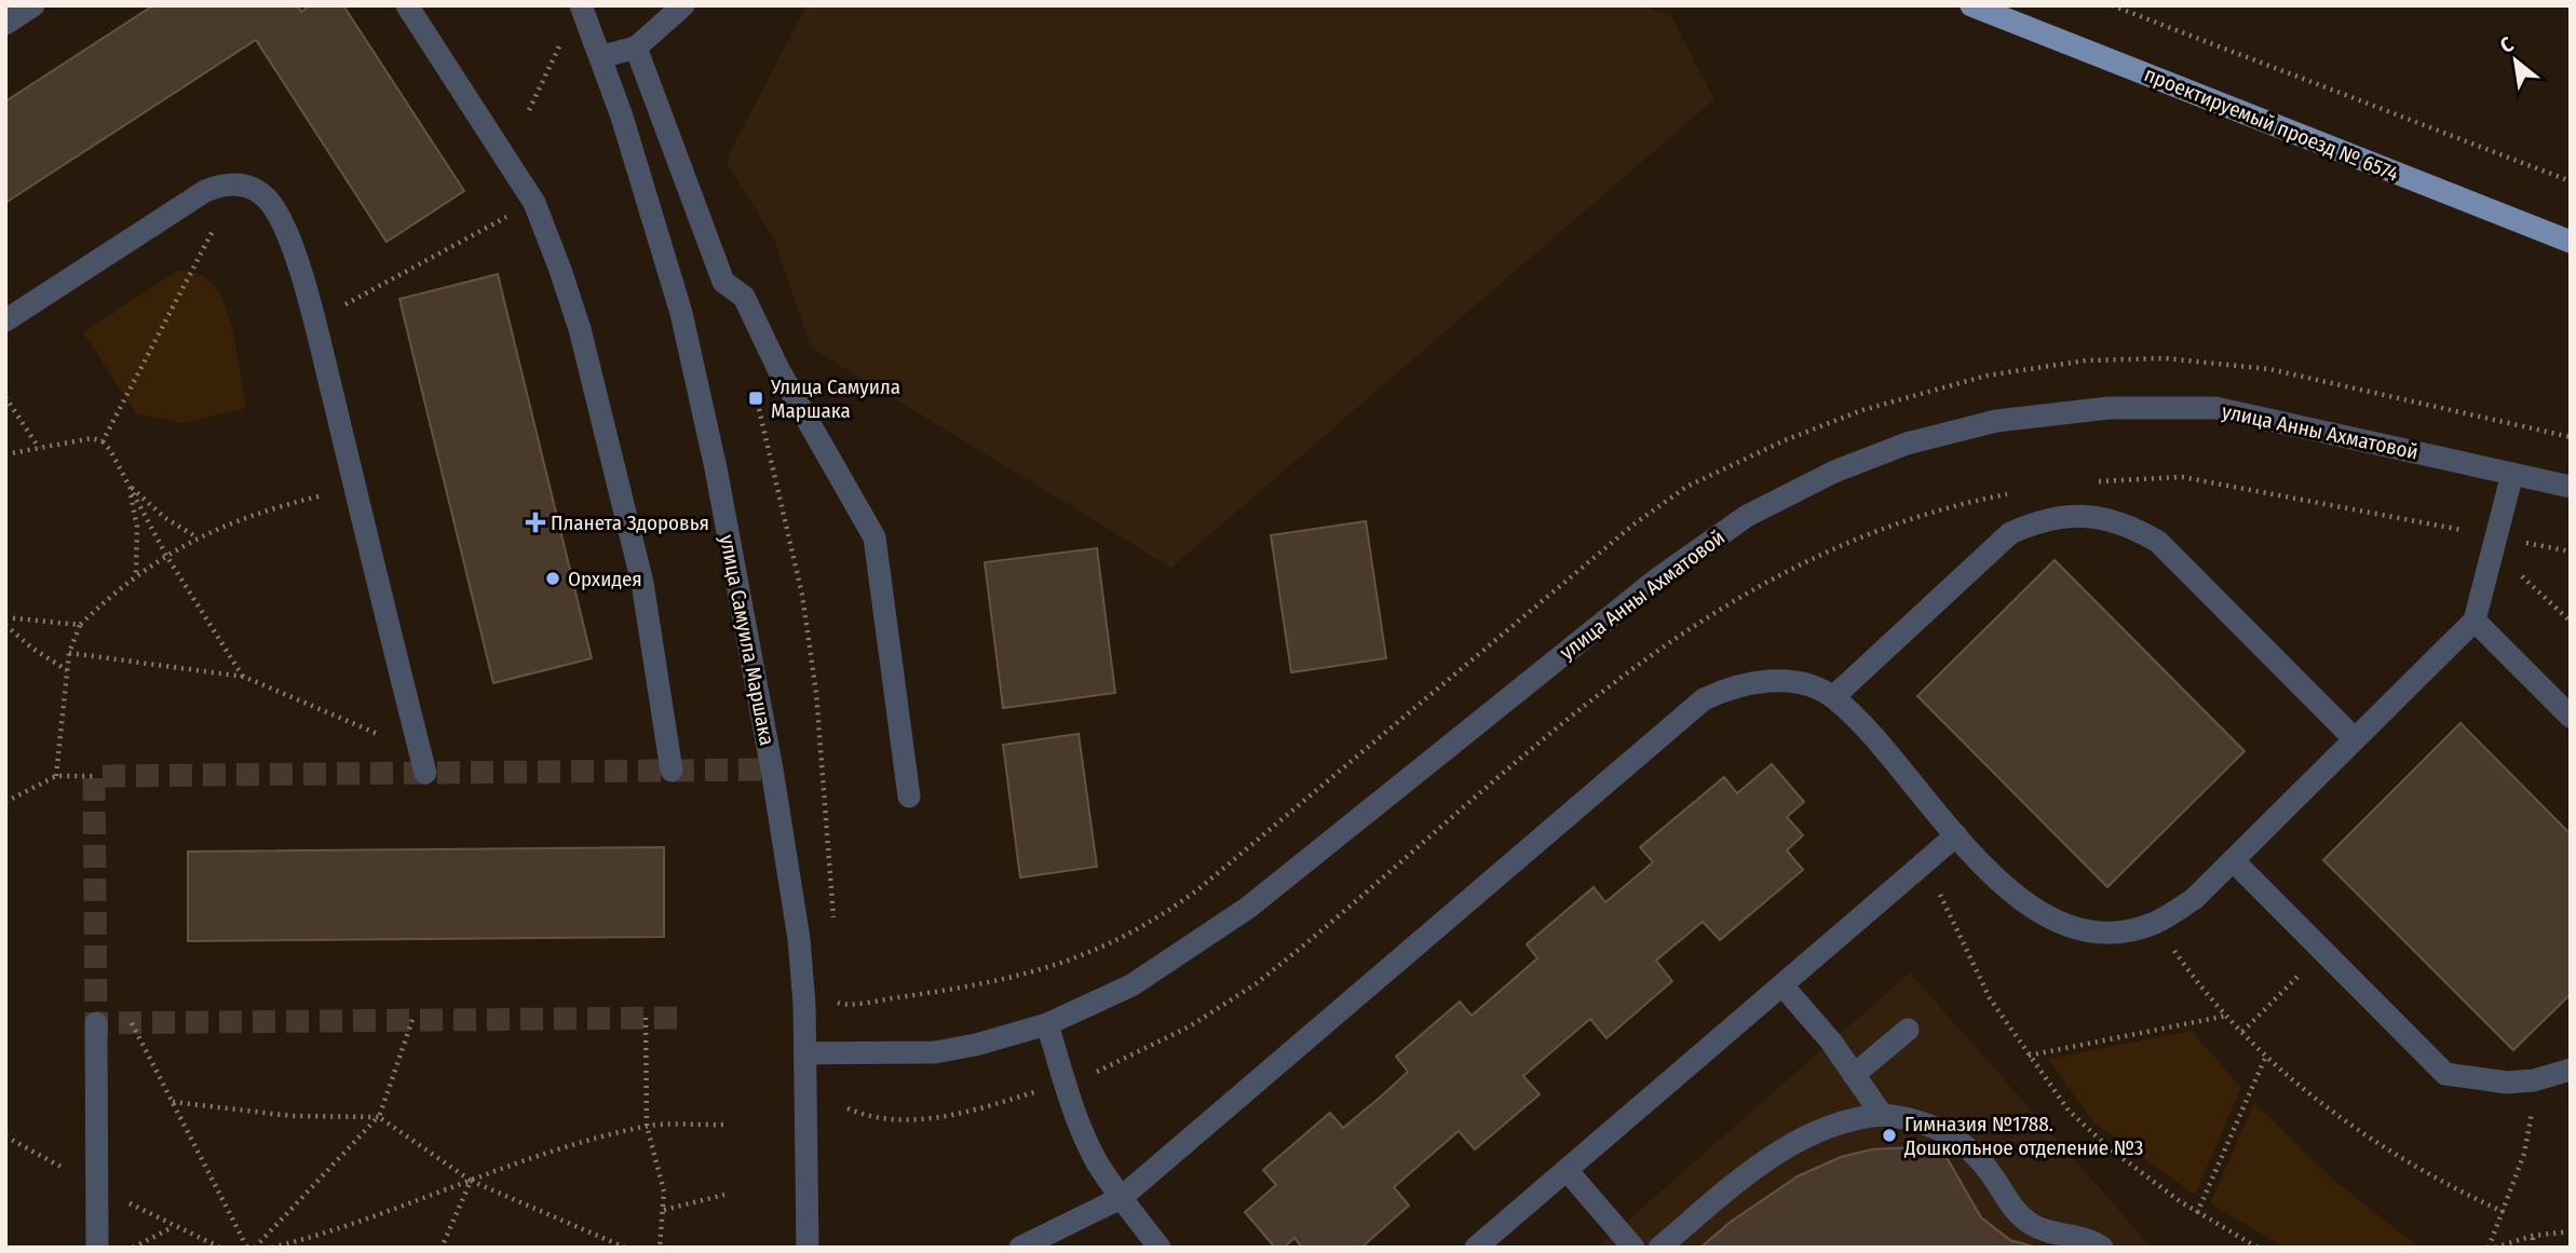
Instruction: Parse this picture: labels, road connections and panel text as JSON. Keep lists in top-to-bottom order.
{
  "streets": {
    "main road": ["проектируемый проезд № 6574"],
    "street": ["улица Анны Ахматовой", "улица Самуила Маршака"]
  },
  "crossings": [
    ["улица Анны Ахматовой", "улица Самуила Маршака"]
  ],
  "places": {
    "transit": ["Улица Самуила Маршака"],
    "health": ["Планета Здоровья"],
    "other": ["Орхидея", "Гимназия №1788. Дошкольное отделение №3"]
  },
  "north": "top left"
}
